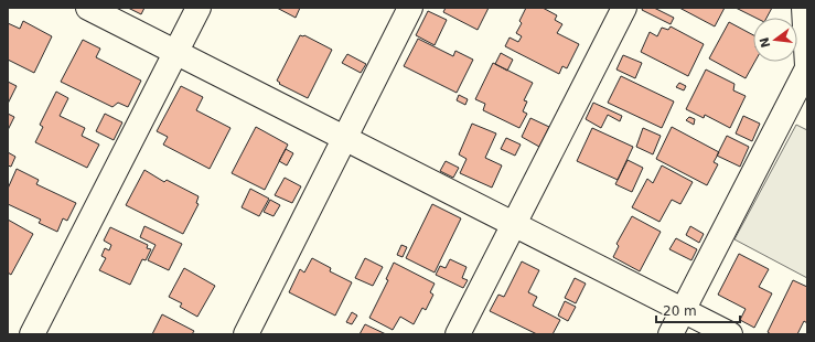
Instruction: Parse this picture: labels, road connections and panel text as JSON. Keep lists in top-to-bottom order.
{
  "scale_bar": "20 m",
  "north": "left"
}
